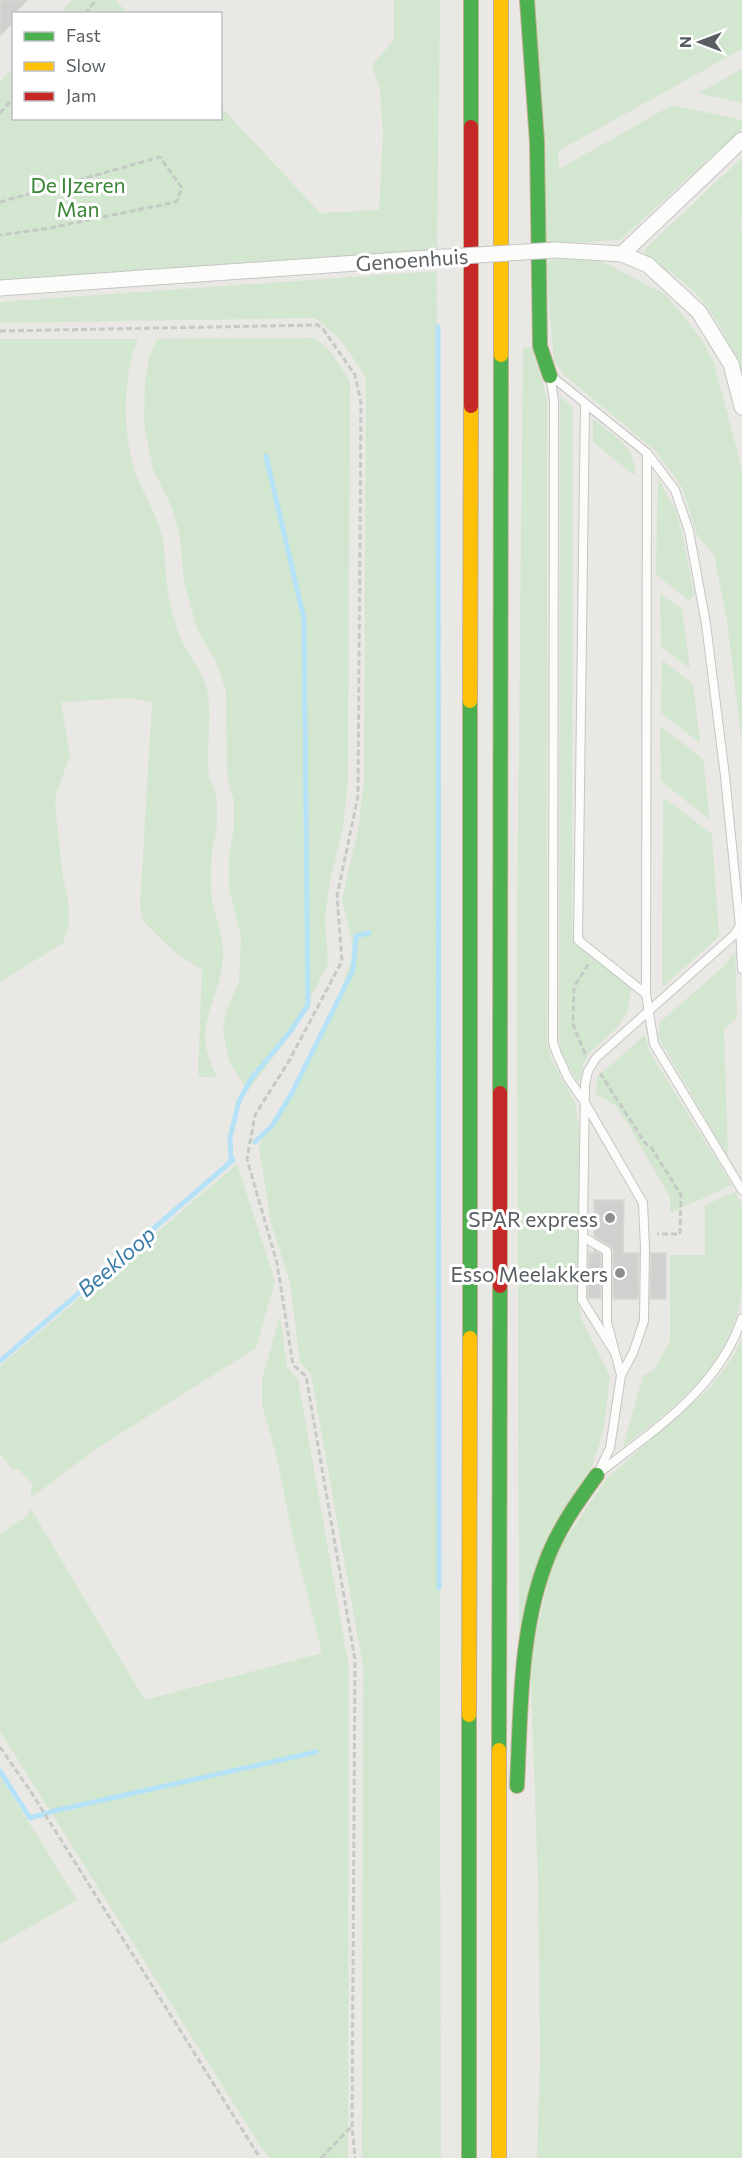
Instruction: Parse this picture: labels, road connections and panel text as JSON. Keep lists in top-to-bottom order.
{
  "streets": {
    "street": ["Genoenhuis"]
  },
  "water": ["Beekloop"],
  "parks": ["De IJzeren Man"],
  "places": ["SPAR express", "Esso Meelakkers"],
  "legend": ["Fast", "Slow", "Jam"],
  "north": "left"
}
